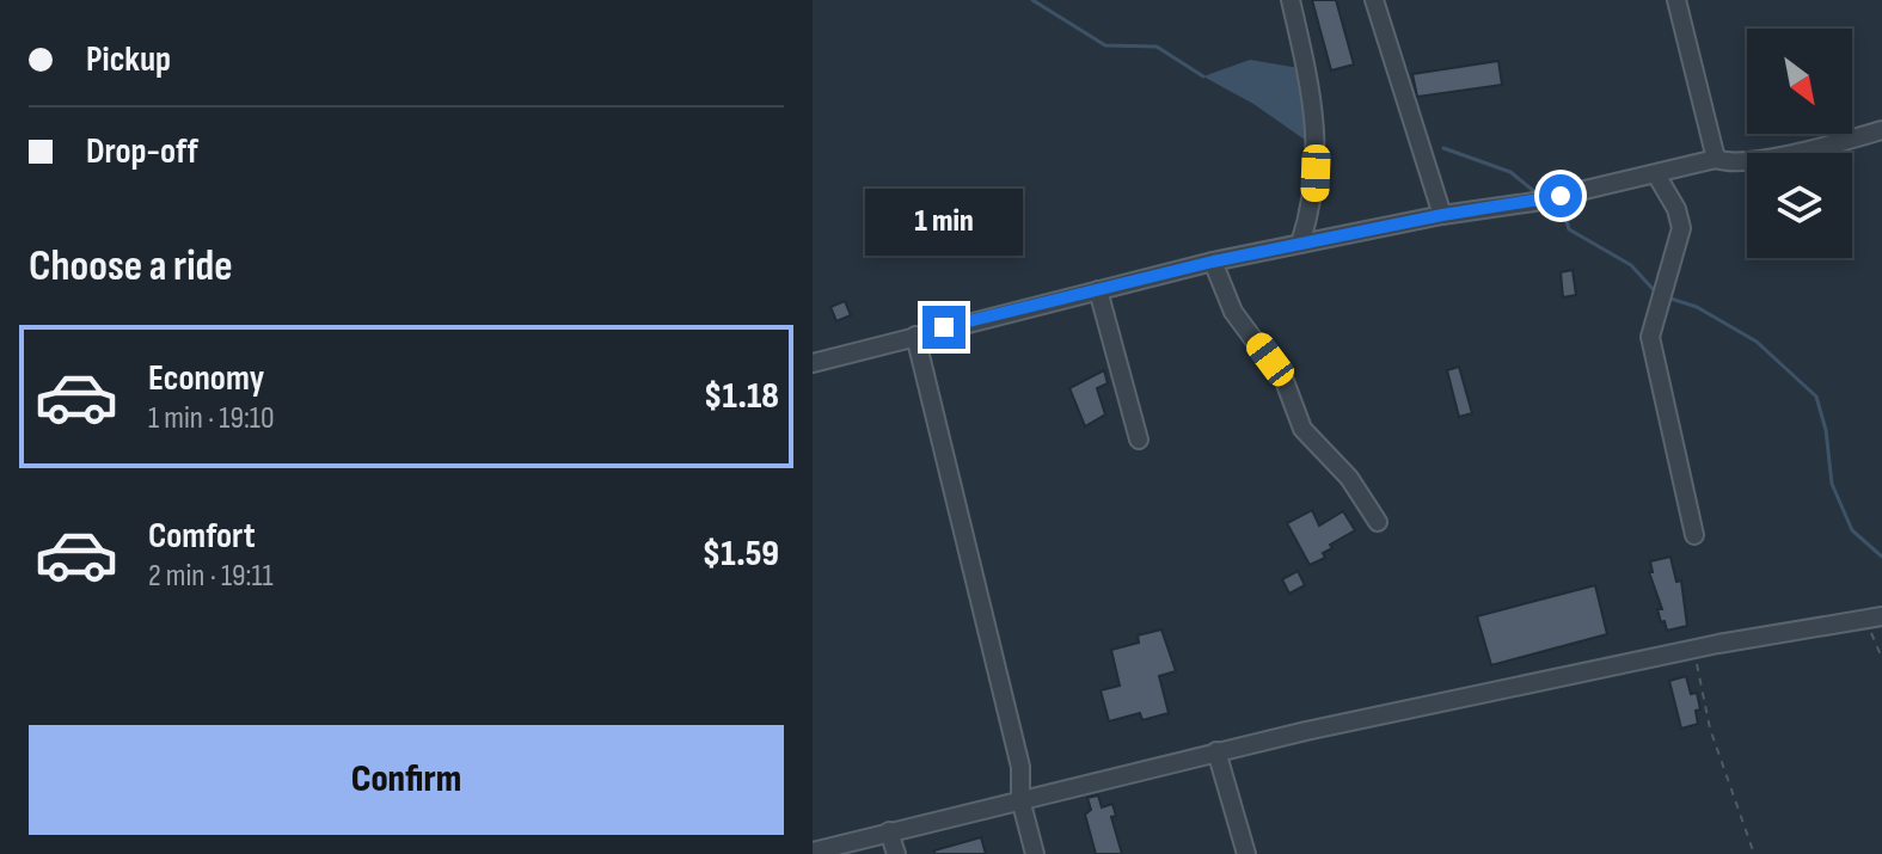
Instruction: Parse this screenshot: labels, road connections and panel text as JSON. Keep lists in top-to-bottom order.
{
  "north": "bottom right",
  "page": {
    "banner": ["Pickup", "Drop-off"],
    "bubble": "1 min",
    "heading": "Choose a ride",
    "list": [
      {
        "name": "Economy",
        "note": "1 min · 19:10",
        "value": "$1.18"
      },
      {
        "name": "Comfort",
        "note": "2 min · 19:11",
        "value": "$1.59"
      }
    ],
    "buttons": "Confirm"
  }
}
